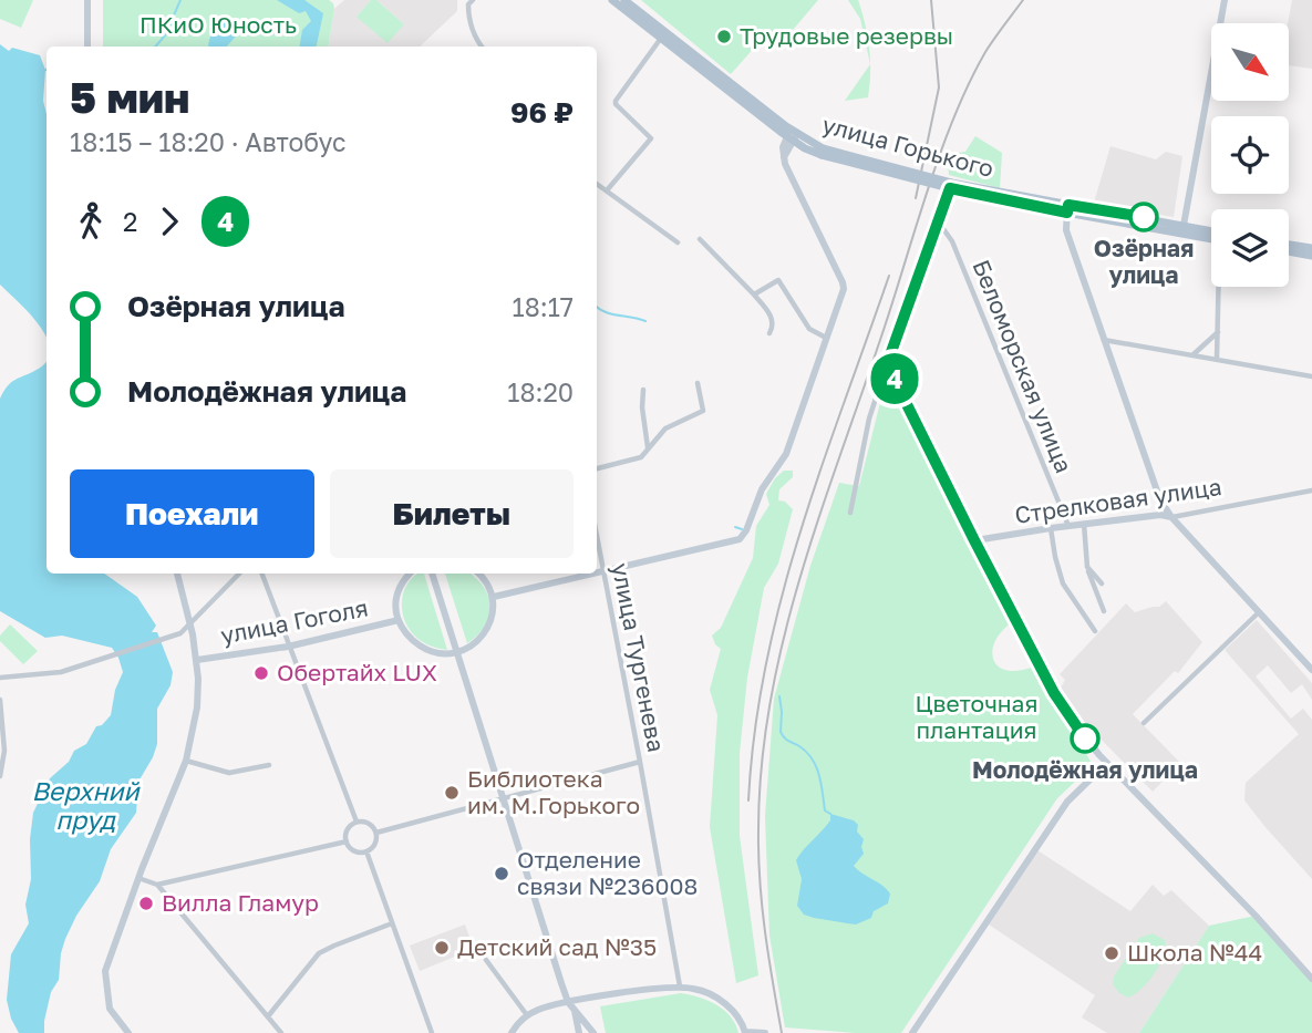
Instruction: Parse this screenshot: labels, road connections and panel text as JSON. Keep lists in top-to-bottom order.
{
  "streets": {
    "main road": ["улица Горького"],
    "street": [
      "Беломорская улица",
      "Стрелковая улица",
      "улица Гоголя",
      "улица Тургенева"
    ]
  },
  "crossings": [
    ["Беломорская улица", "Стрелковая улица"]
  ],
  "water": ["Верхний пруд"],
  "parks": ["ПКиО Юность", "Цветочная плантация"],
  "places": [
    "Трудовые резервы",
    "Озёрная улица",
    "Обертайх LUX",
    "Молодёжная улица",
    "Библиотека им. М.Горького",
    "Отделение связи №236008",
    "Вилла Гламур",
    "Детский сад №35",
    "Школа №44"
  ],
  "lines": ["bus line 4"],
  "north": "bottom right",
  "page": {
    "on_map": "4",
    "heading": ["5 мин", "18:15 – 18:20 · Автобус", "96 ₽"],
    "legs": ["2", "4"],
    "list": [
      {
        "name": "Озёрная улица",
        "value": "18:17"
      },
      {
        "name": "Молодёжная улица",
        "value": "18:20"
      }
    ],
    "buttons": ["Поехали", "Билеты"]
  }
}
